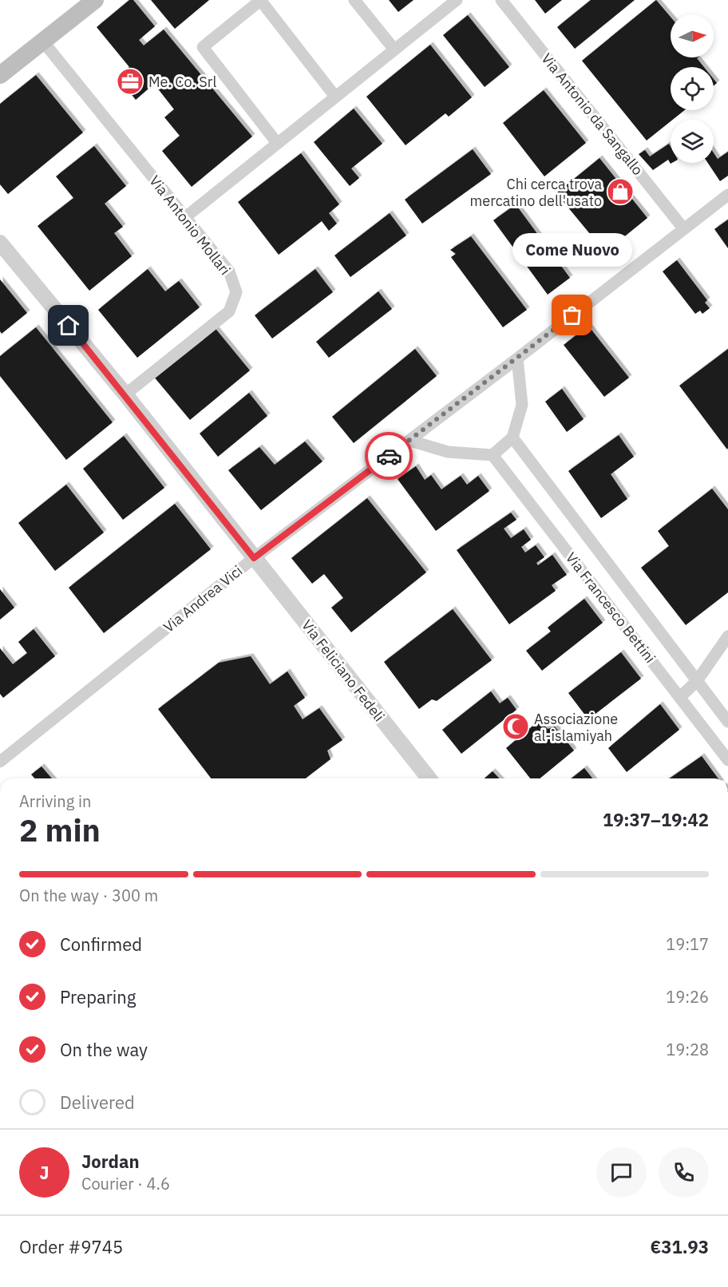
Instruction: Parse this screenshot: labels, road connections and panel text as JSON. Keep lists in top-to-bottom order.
{
  "streets": {
    "street": [
      "Via Antonio da Sangallo",
      "Via Antonio Mollari",
      "Via Andrea Vici",
      "Via Francesco Bettini",
      "Via Feliciano Fedeli"
    ]
  },
  "crossings": [
    ["Via Antonio da Sangallo", "Via Andrea Vici"],
    ["Via Andrea Vici", "Via Feliciano Fedeli"]
  ],
  "places": {
    "office": ["Me. Co. Srl"],
    "shop": ["Chi cerca trova mercatino dell'usato"],
    "other": ["Come Nuovo"],
    "mosque": ["Associazione al-islamiyah"]
  },
  "north": "right",
  "page": {
    "bubble": "Come Nuovo",
    "heading": ["2 min", "Arriving in", "19:37–19:42"],
    "panel": [
      "Jordan",
      "Courier · 4.6",
      "Order #9745",
      "€31.93"
    ],
    "bar": "On the way · 300 m",
    "list": [
      ["Confirmed", "19:17"],
      ["Preparing", "19:26"],
      ["On the way", "19:28"],
      "Delivered"
    ],
    "round": "J"
  }
}
